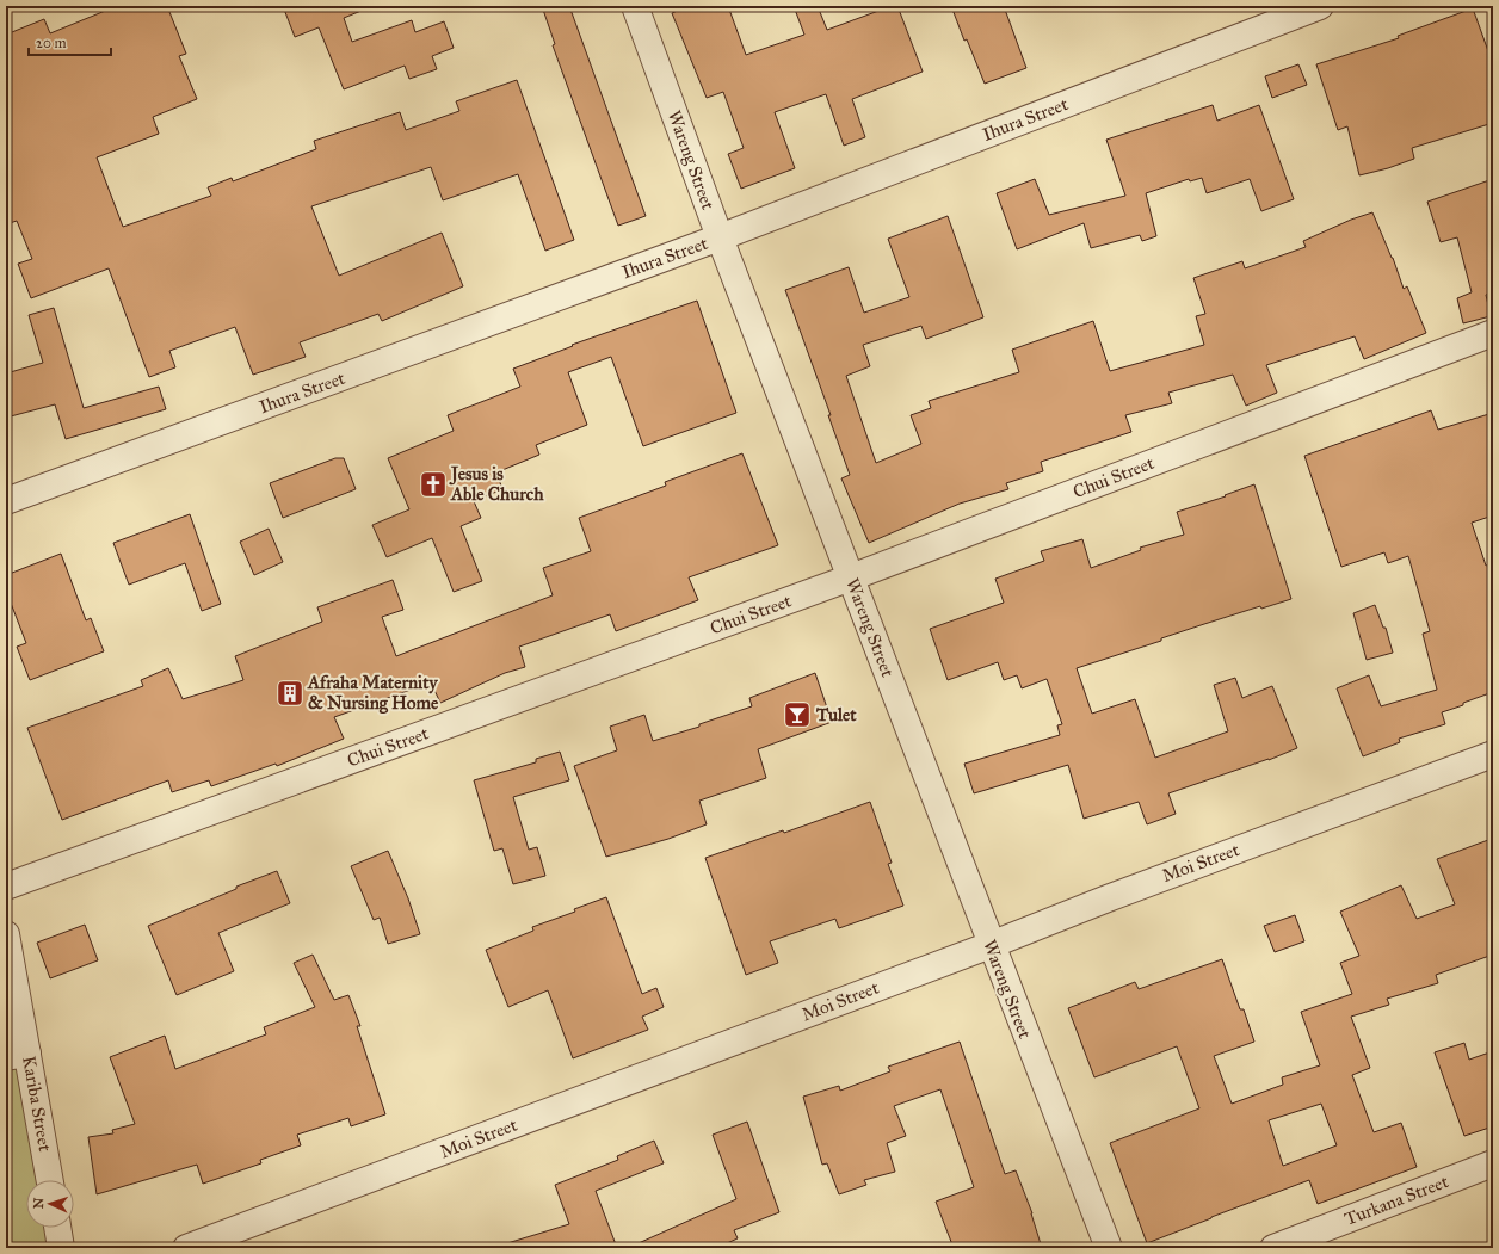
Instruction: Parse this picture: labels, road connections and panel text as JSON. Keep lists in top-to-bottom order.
{
  "streets": {
    "street": [
      "Ihura Street",
      "Wareng Street",
      "Chui Street",
      "Moi Street",
      "Kariba Street",
      "Turkana Street"
    ]
  },
  "crossings": [
    ["Ihura Street", "Wareng Street"],
    ["Wareng Street", "Chui Street"],
    ["Wareng Street", "Moi Street"]
  ],
  "places": {
    "church": ["Jesus is Able Church"],
    "building": ["Afraha Maternity & Nursing Home"],
    "bar": ["Tulet"]
  },
  "scale_bar": "20 m",
  "north": "left"
}
